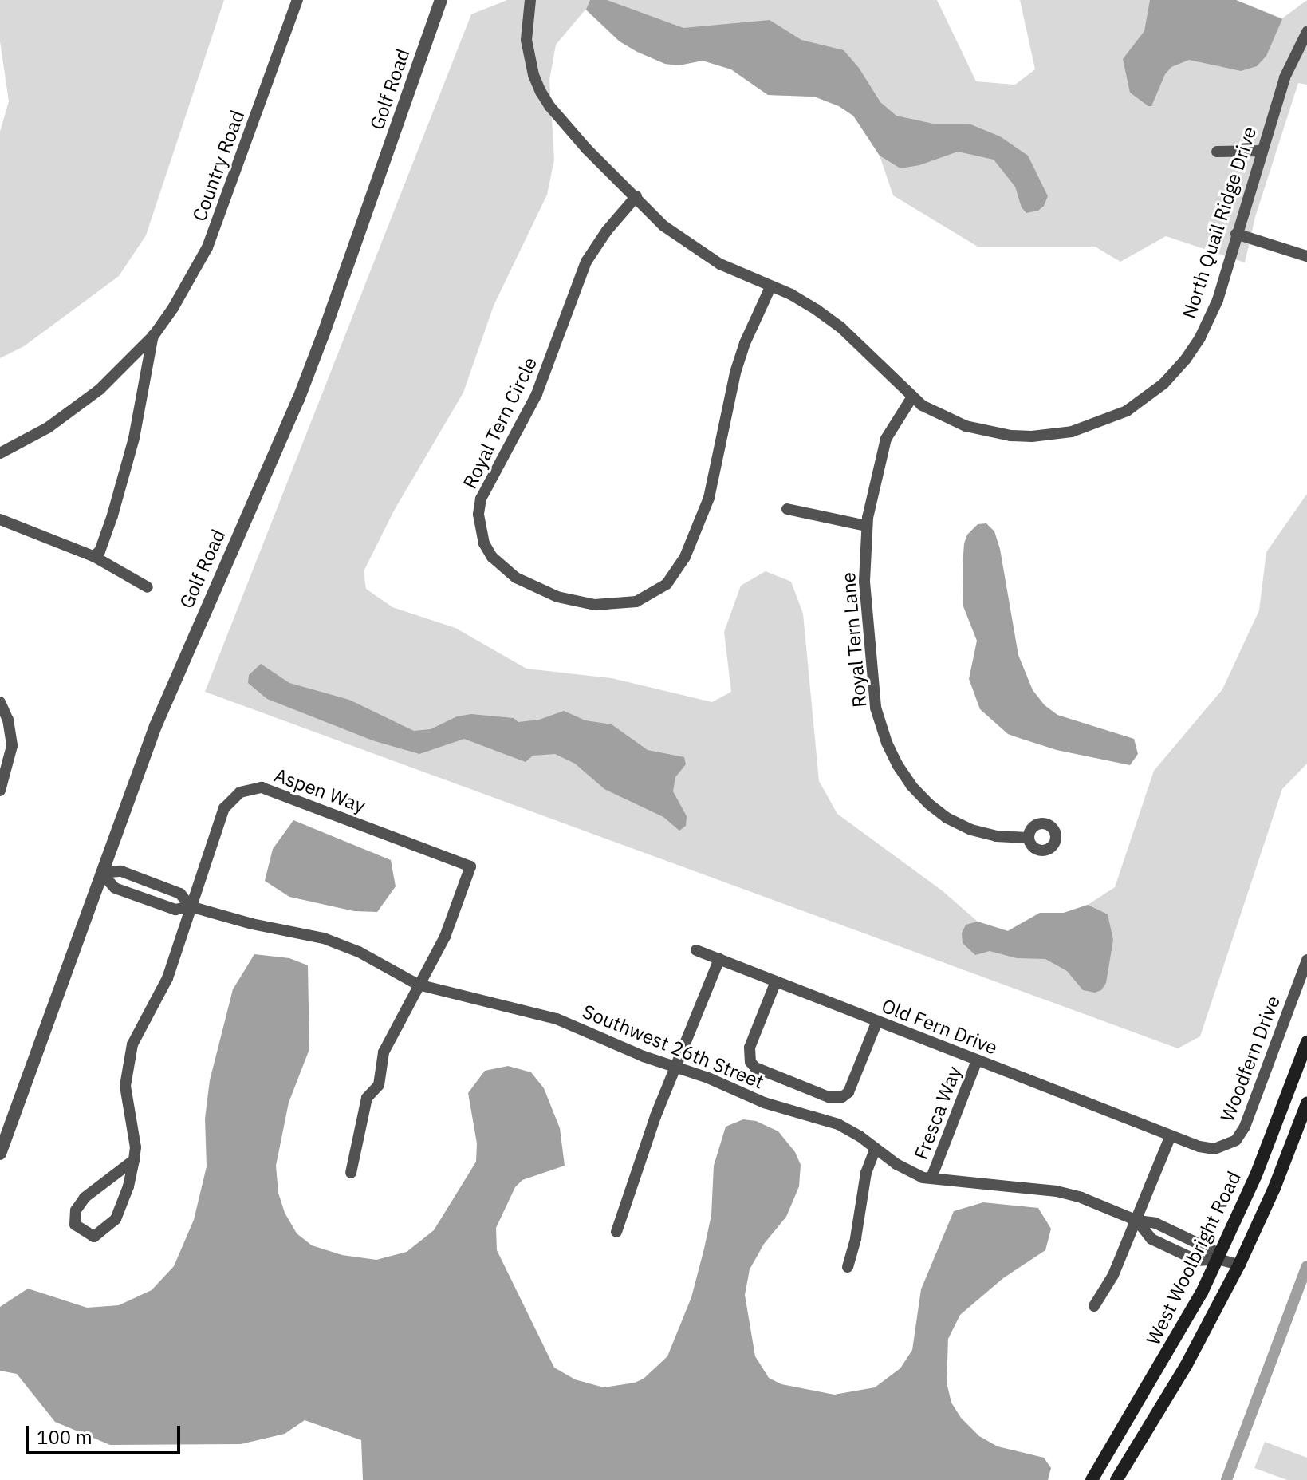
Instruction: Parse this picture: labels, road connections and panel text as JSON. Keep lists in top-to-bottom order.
{
  "streets": {
    "main road": ["West Woolbright Road"],
    "street": [
      "Golf Road",
      "Country Road",
      "North Quail Ridge Drive",
      "Royal Tern Circle",
      "Royal Tern Lane",
      "Aspen Way",
      "Old Fern Drive",
      "Southwest 26th Street",
      "Woodfern Drive",
      "Fresca Way"
    ]
  },
  "crossings": [
    ["Golf Road", "Southwest 26th Street"],
    ["North Quail Ridge Drive", "Royal Tern Circle"],
    ["North Quail Ridge Drive", "Royal Tern Lane"],
    ["Aspen Way", "Southwest 26th Street"],
    ["Old Fern Drive", "Woodfern Drive"],
    ["Old Fern Drive", "Fresca Way"],
    ["Southwest 26th Street", "Fresca Way"],
    ["Southwest 26th Street", "West Woolbright Road"]
  ],
  "scale_bar": "100 m"
}
